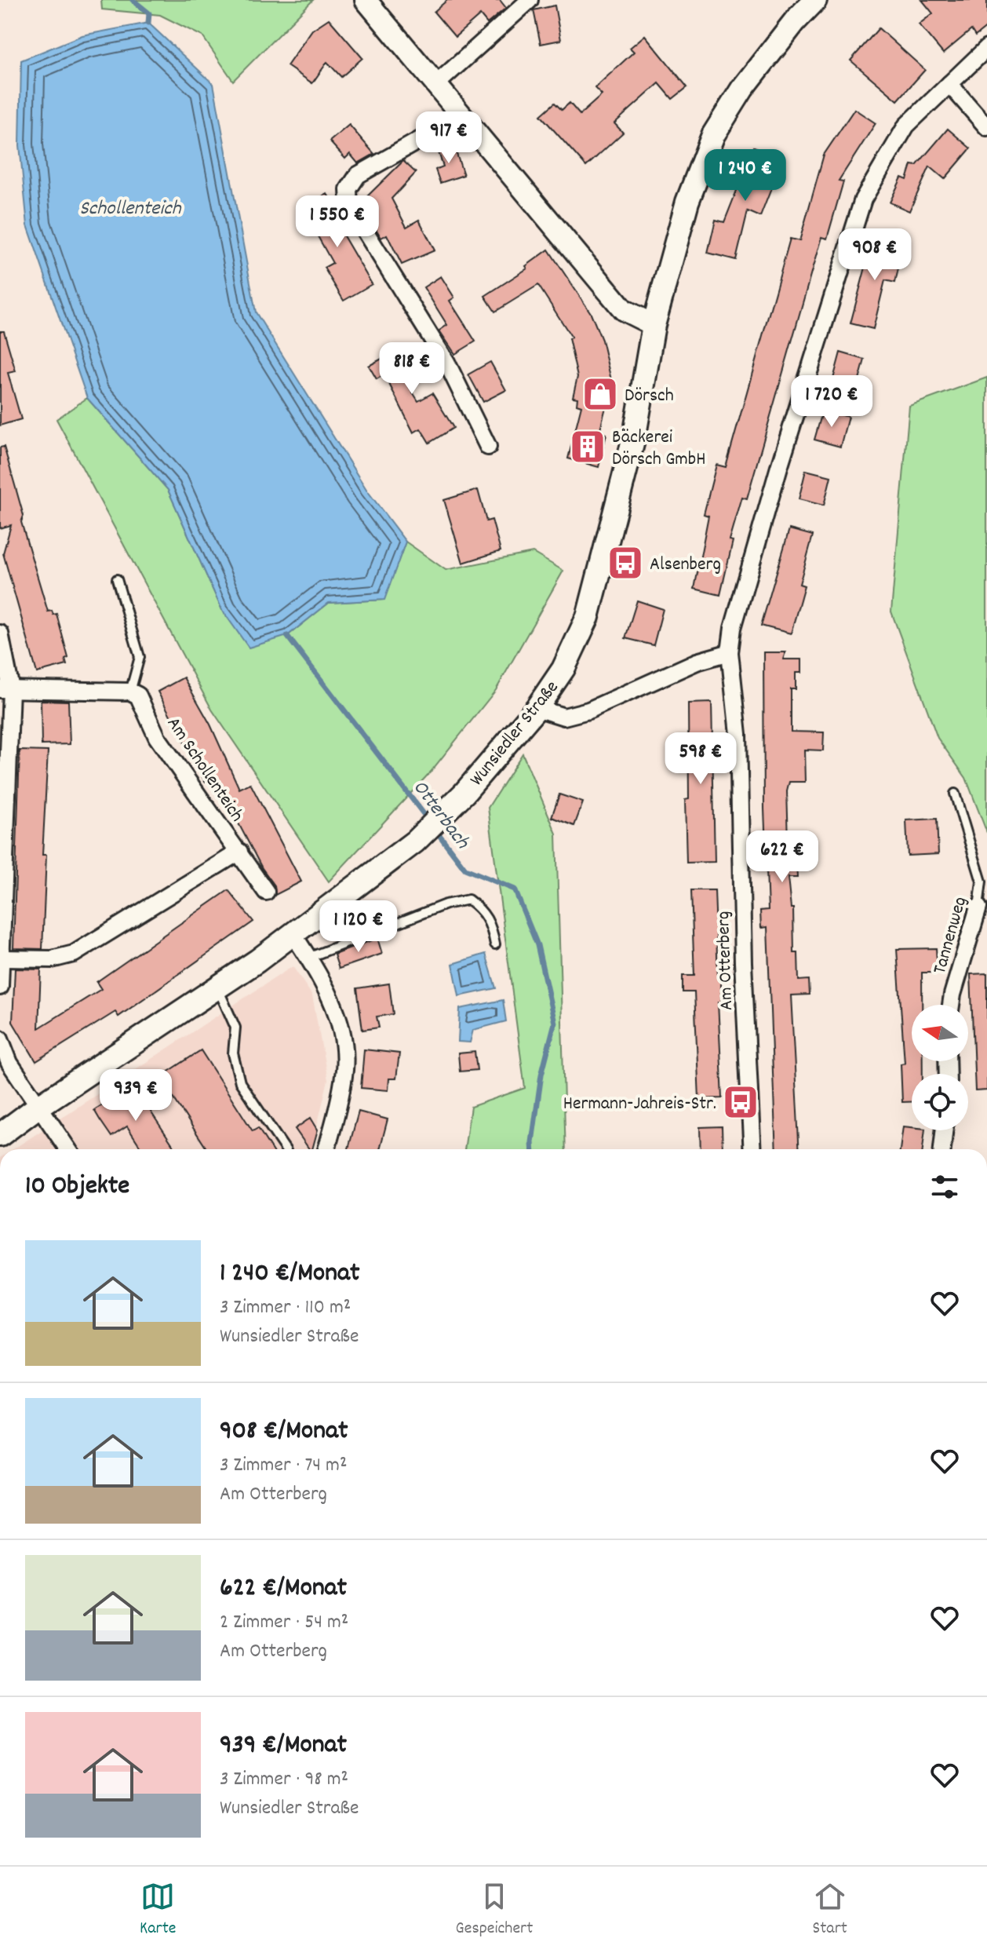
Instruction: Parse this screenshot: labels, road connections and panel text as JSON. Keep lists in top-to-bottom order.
{
  "streets": {
    "main road": ["Wunsiedler Straße"],
    "street": ["Am Schollenteich", "Tannenweg", "Am Otterberg"]
  },
  "water": ["Schollenteich", "Otterbach"],
  "places": {
    "shop": ["Dörsch"],
    "building": ["Bäckerei Dörsch GmbH"],
    "bus stop": ["Alsenberg", "Hermann-Jahreis-Str."]
  },
  "north": "left",
  "page": {
    "price": [
      "917 €",
      "1 240 €",
      "1 550 €",
      "908 €",
      "818 €",
      "1 720 €",
      "598 €",
      "622 €",
      "1 120 €",
      "939 €"
    ],
    "heading": "10 Objekte",
    "list": [
      {
        "name": "1 240 €/Monat",
        "note": "3 Zimmer · 110 m² · Wunsiedler Straße"
      },
      {
        "name": "908 €/Monat",
        "note": "3 Zimmer · 74 m² · Am Otterberg"
      },
      {
        "name": "622 €/Monat",
        "note": "2 Zimmer · 54 m² · Am Otterberg"
      },
      {
        "name": "939 €/Monat",
        "note": "3 Zimmer · 98 m² · Wunsiedler Straße"
      }
    ],
    "tabs": ["Karte", "Gespeichert", "Start"]
  }
}
